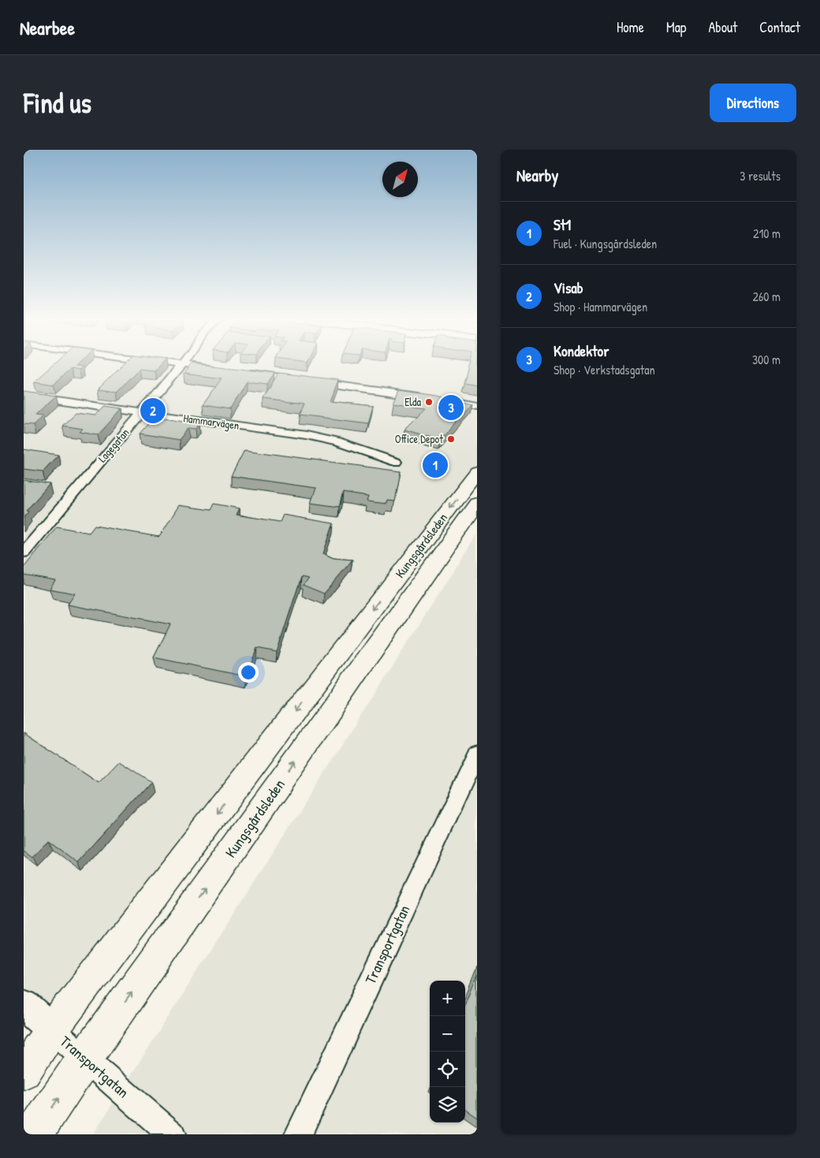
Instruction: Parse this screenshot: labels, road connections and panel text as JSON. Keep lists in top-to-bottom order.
{
  "streets": {
    "main road": ["Kungsgårdsleden"],
    "street": ["Hammarvägen", "Lagegatan", "Transportgatan"]
  },
  "crossings": [
    ["Hammarvägen", "Lagegatan"],
    ["Kungsgårdsleden", "Transportgatan"]
  ],
  "places": ["Elda", "Office Depot"],
  "north": "top right",
  "page": {
    "header": "Nearbee",
    "nav": [
      "Home",
      "Map",
      "About",
      "Contact"
    ],
    "buttons": "Directions",
    "title": "Find us",
    "heading": ["Nearby", "3 results"],
    "list": [
      {
        "mark": "1",
        "name": "St1",
        "note": "Fuel · Kungsgårdsleden",
        "value": "210 m"
      },
      {
        "mark": "2",
        "name": "Visab",
        "note": "Shop · Hammarvägen",
        "value": "260 m"
      },
      {
        "mark": "3",
        "name": "Kondektor",
        "note": "Shop · Verkstadsgatan",
        "value": "300 m"
      }
    ],
    "pins": ["3", "2", "1"],
    "map_buttons": ["+", "−"]
  }
}
